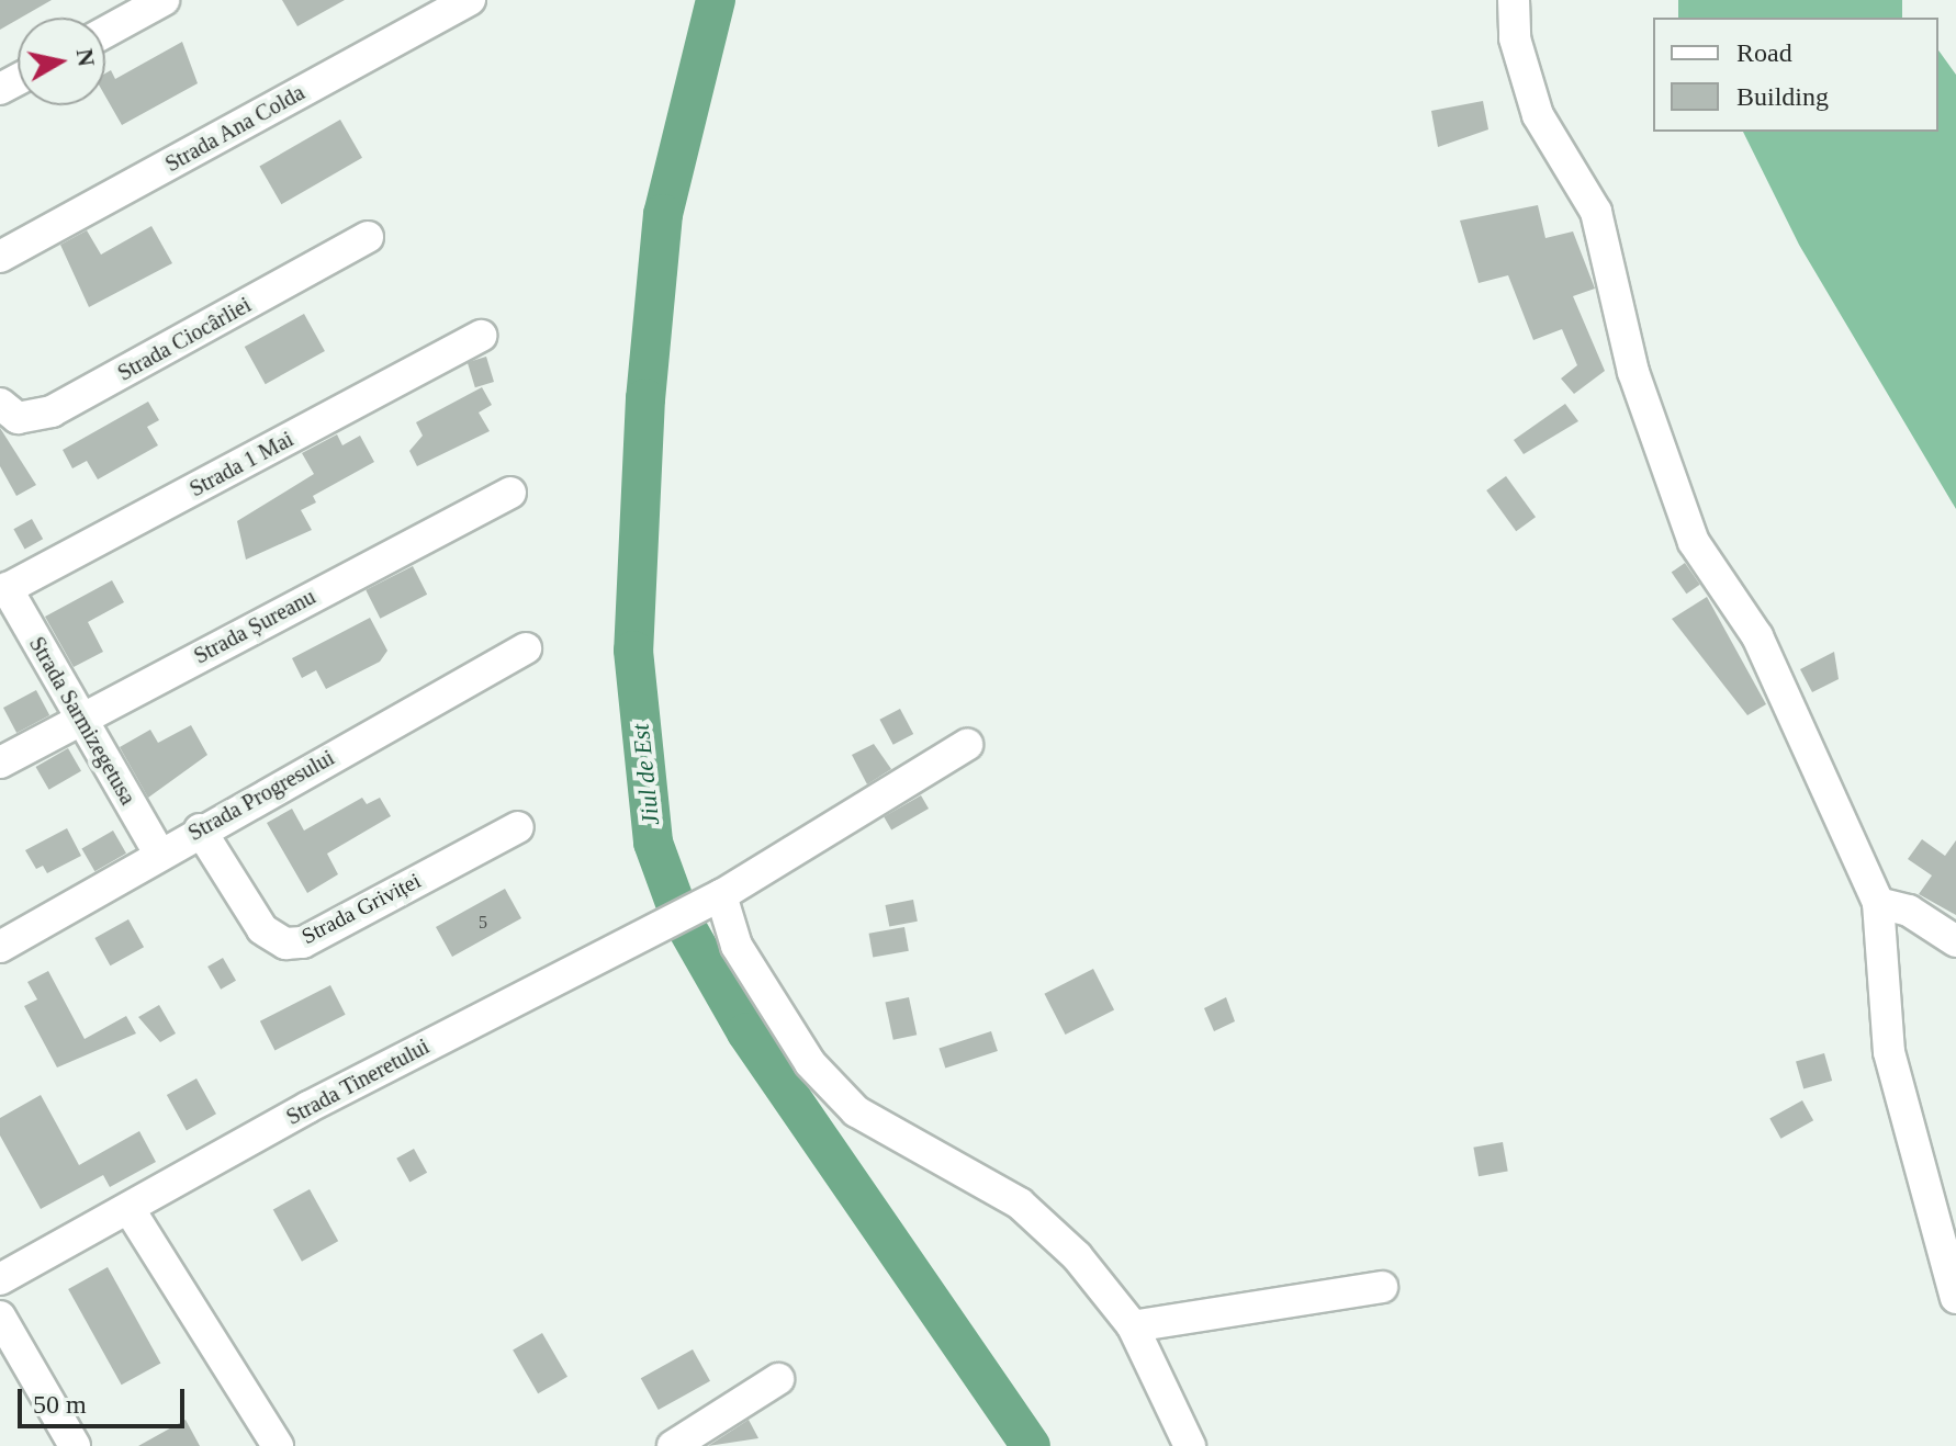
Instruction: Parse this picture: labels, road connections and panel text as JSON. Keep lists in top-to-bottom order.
{
  "streets": {
    "street": [
      "Strada Ana Colda",
      "Strada Ciocârliei",
      "Strada 1 Mai",
      "Strada Șureanu",
      "Strada Sarmizegetusa",
      "Strada Progresului",
      "Strada Griviței",
      "Strada Tineretului"
    ]
  },
  "crossings": [
    ["Strada 1 Mai", "Strada Sarmizegetusa"],
    ["Strada Șureanu", "Strada Sarmizegetusa"],
    ["Strada Sarmizegetusa", "Strada Progresului"],
    ["Strada Progresului", "Strada Griviței"]
  ],
  "water": ["Jiul de Est"],
  "house_numbers": ["5"],
  "legend": ["Road", "Building"],
  "scale_bar": "50 m",
  "north": "right"
}
